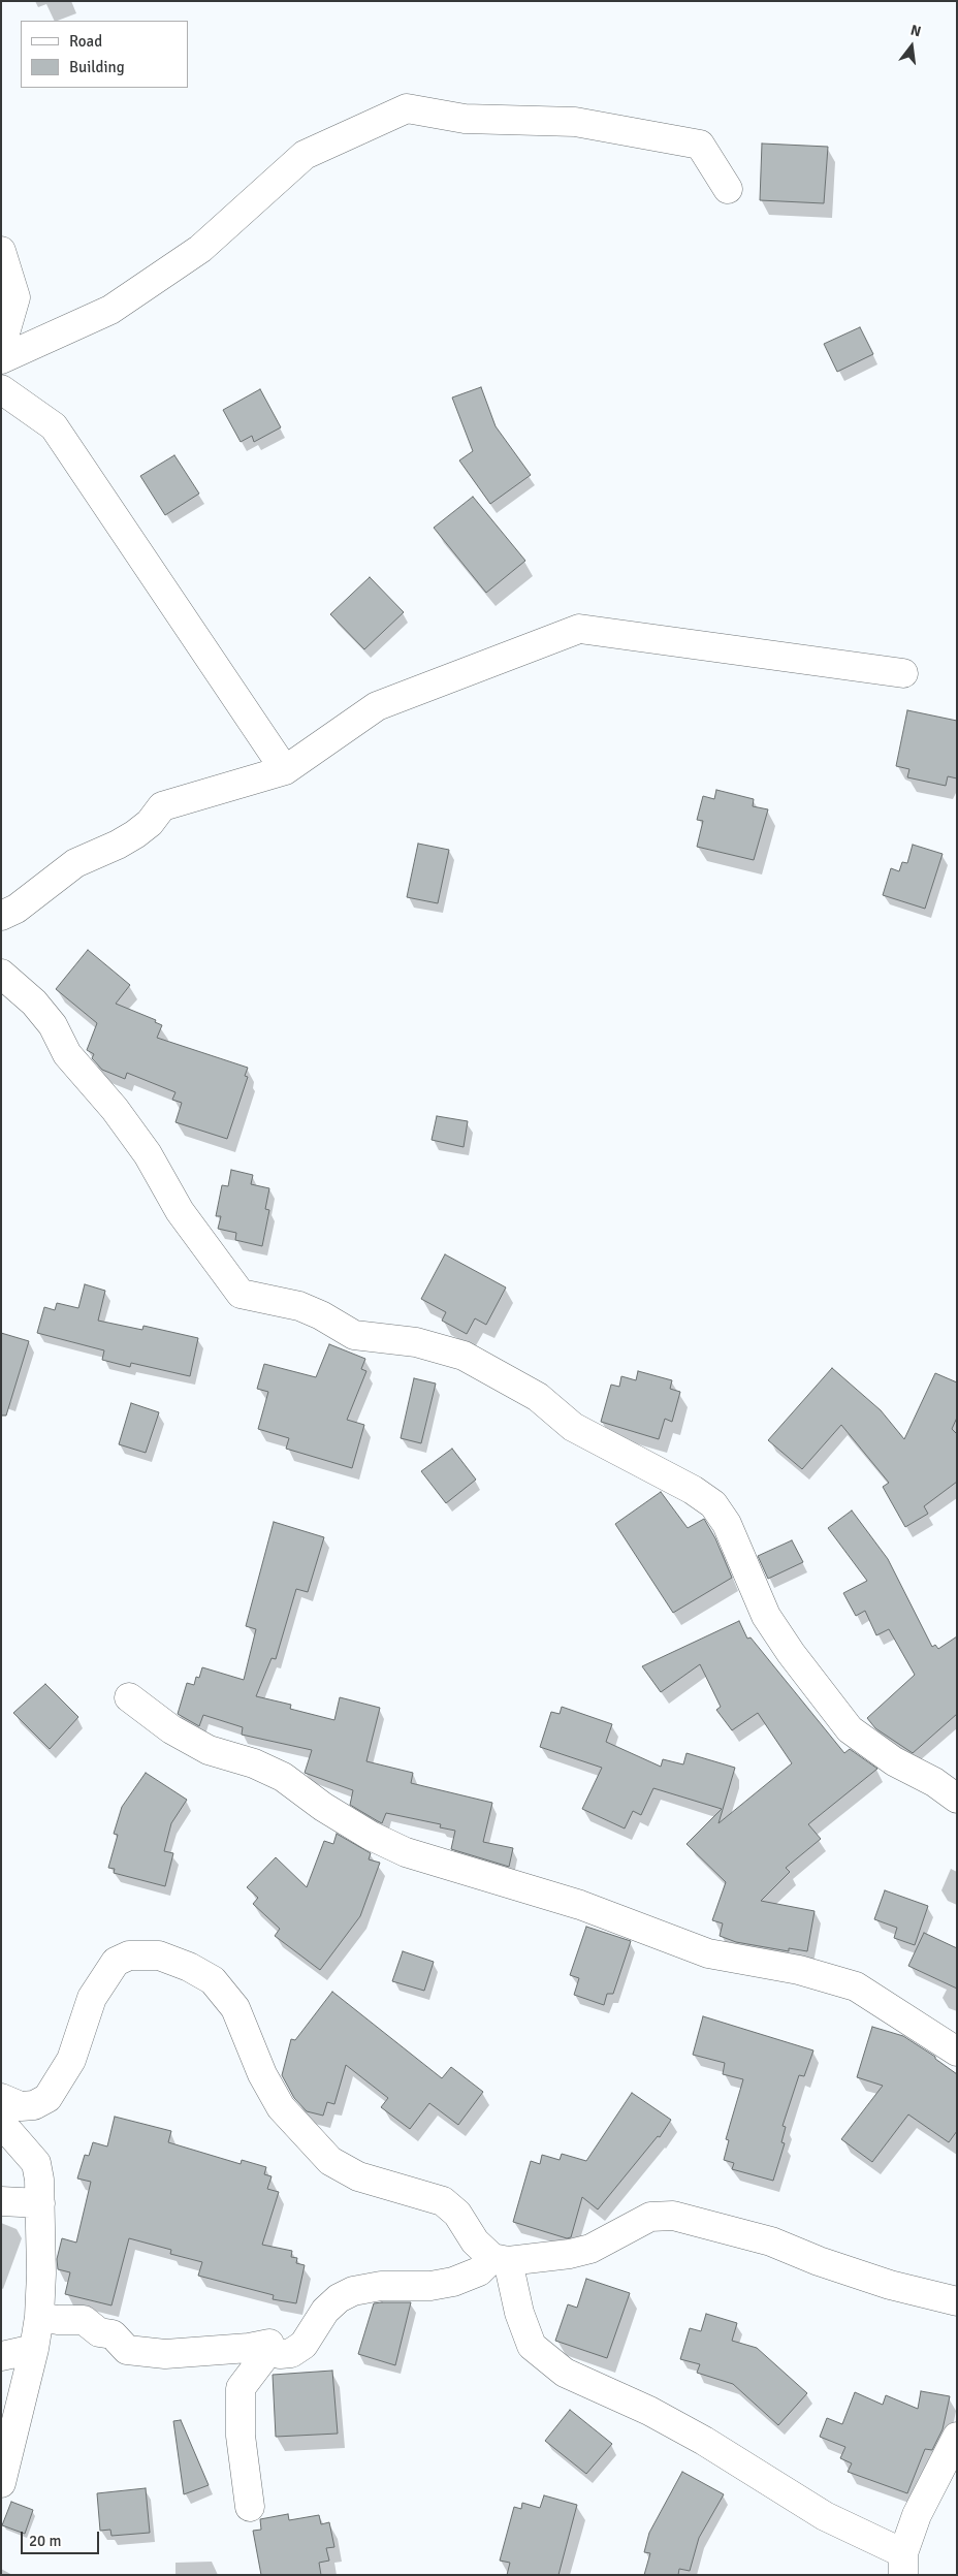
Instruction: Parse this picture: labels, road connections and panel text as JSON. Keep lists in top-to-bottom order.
{
  "legend": ["Road", "Building"],
  "scale_bar": "20 m",
  "north": "top"
}
